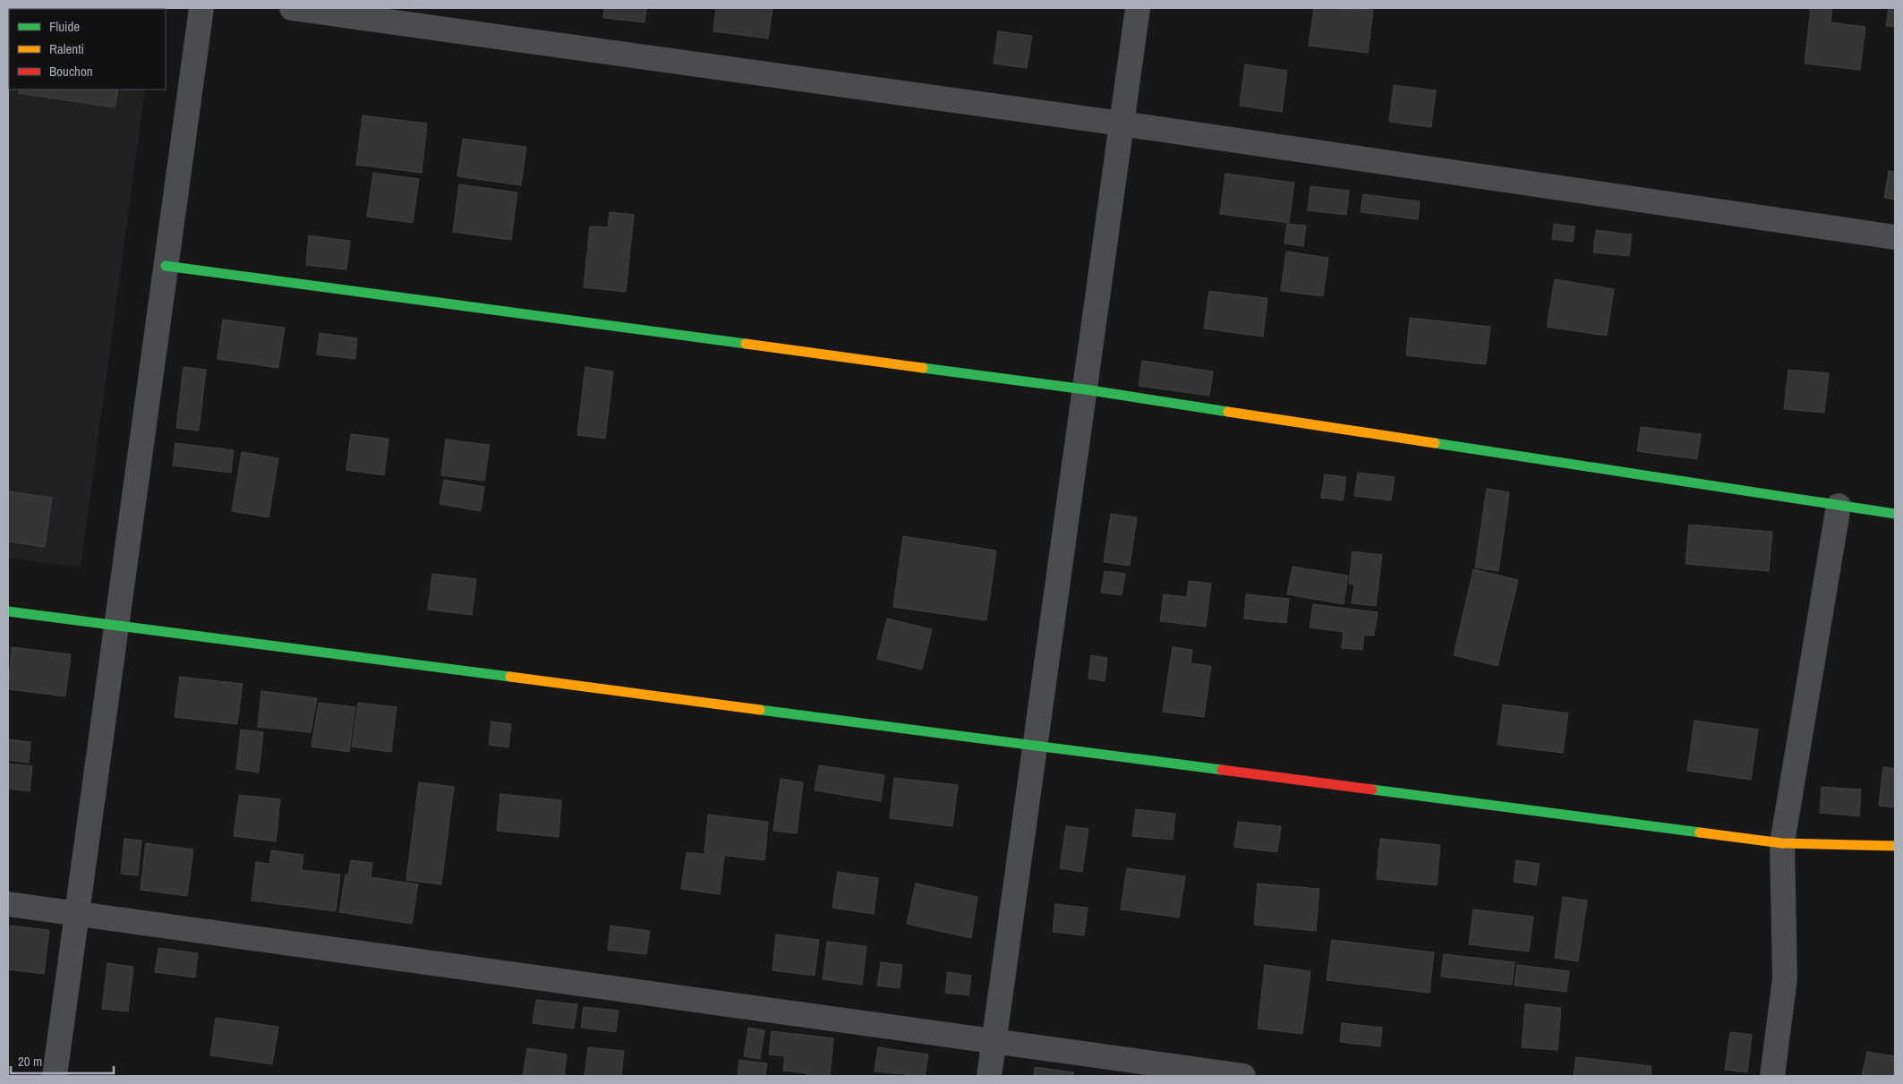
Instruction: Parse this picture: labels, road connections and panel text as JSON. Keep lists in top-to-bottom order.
{
  "legend": ["Fluide", "Ralenti", "Bouchon"],
  "scale_bar": "20 m"
}
